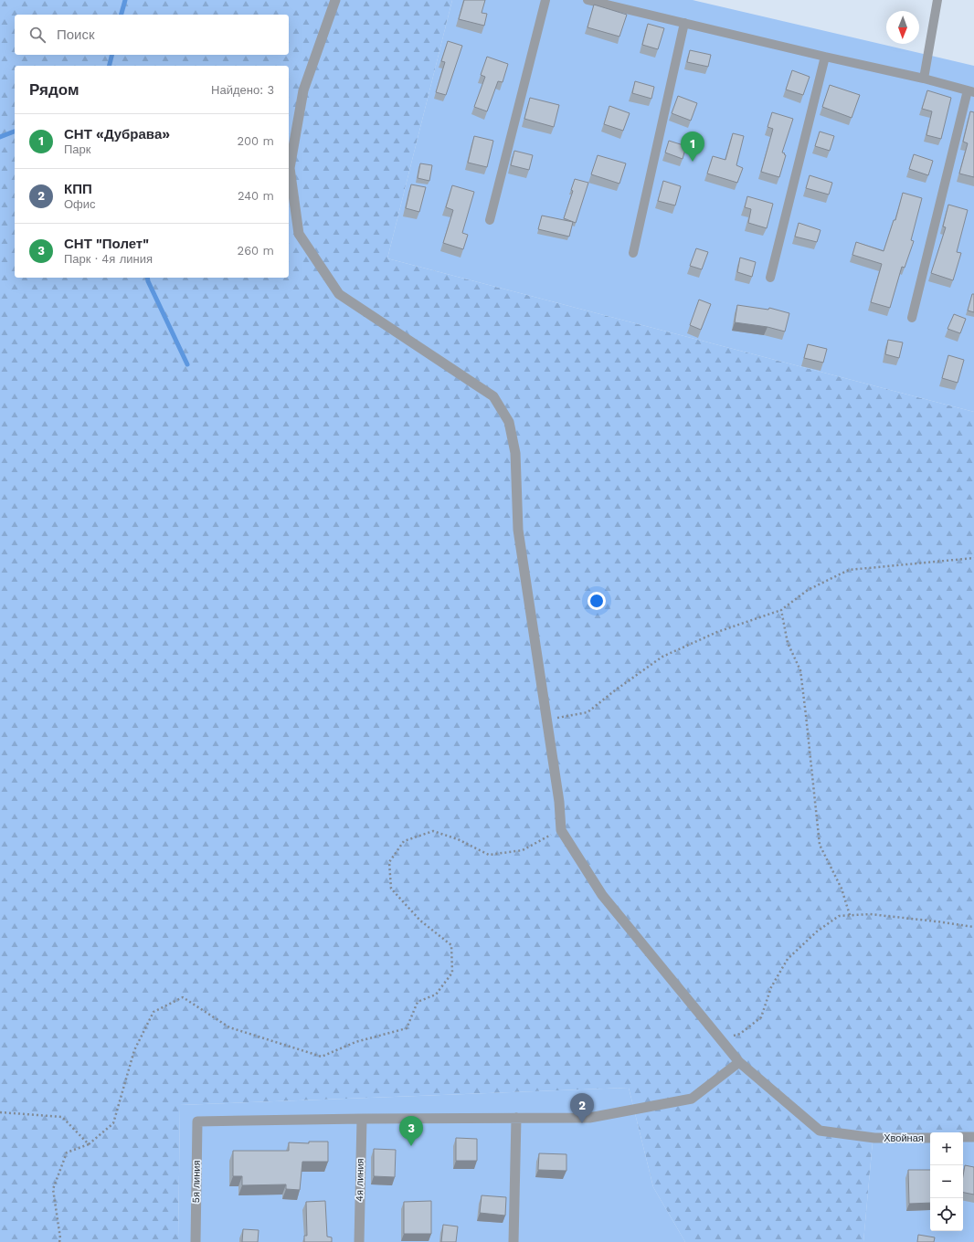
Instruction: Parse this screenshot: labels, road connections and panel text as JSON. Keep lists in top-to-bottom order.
{
  "streets": {
    "street": ["Хвойная", "4я линия", "5я линия"]
  },
  "crossings": [
    ["4я линия", "5я линия"]
  ],
  "north": "bottom",
  "page": {
    "search": "Поиск",
    "heading": ["Рядом", "Найдено: 3"],
    "list": [
      {
        "mark": "1",
        "name": "СНТ «Дубрава»",
        "note": "Парк",
        "value": "200 m"
      },
      {
        "mark": "2",
        "name": "КПП",
        "note": "Офис",
        "value": "240 m"
      },
      {
        "mark": "3",
        "name": "СНТ \"Полет\"",
        "note": "Парк · 4я линия",
        "value": "260 m"
      }
    ],
    "pins": ["1", "2", "3"],
    "map_buttons": ["+", "−"]
  }
}
